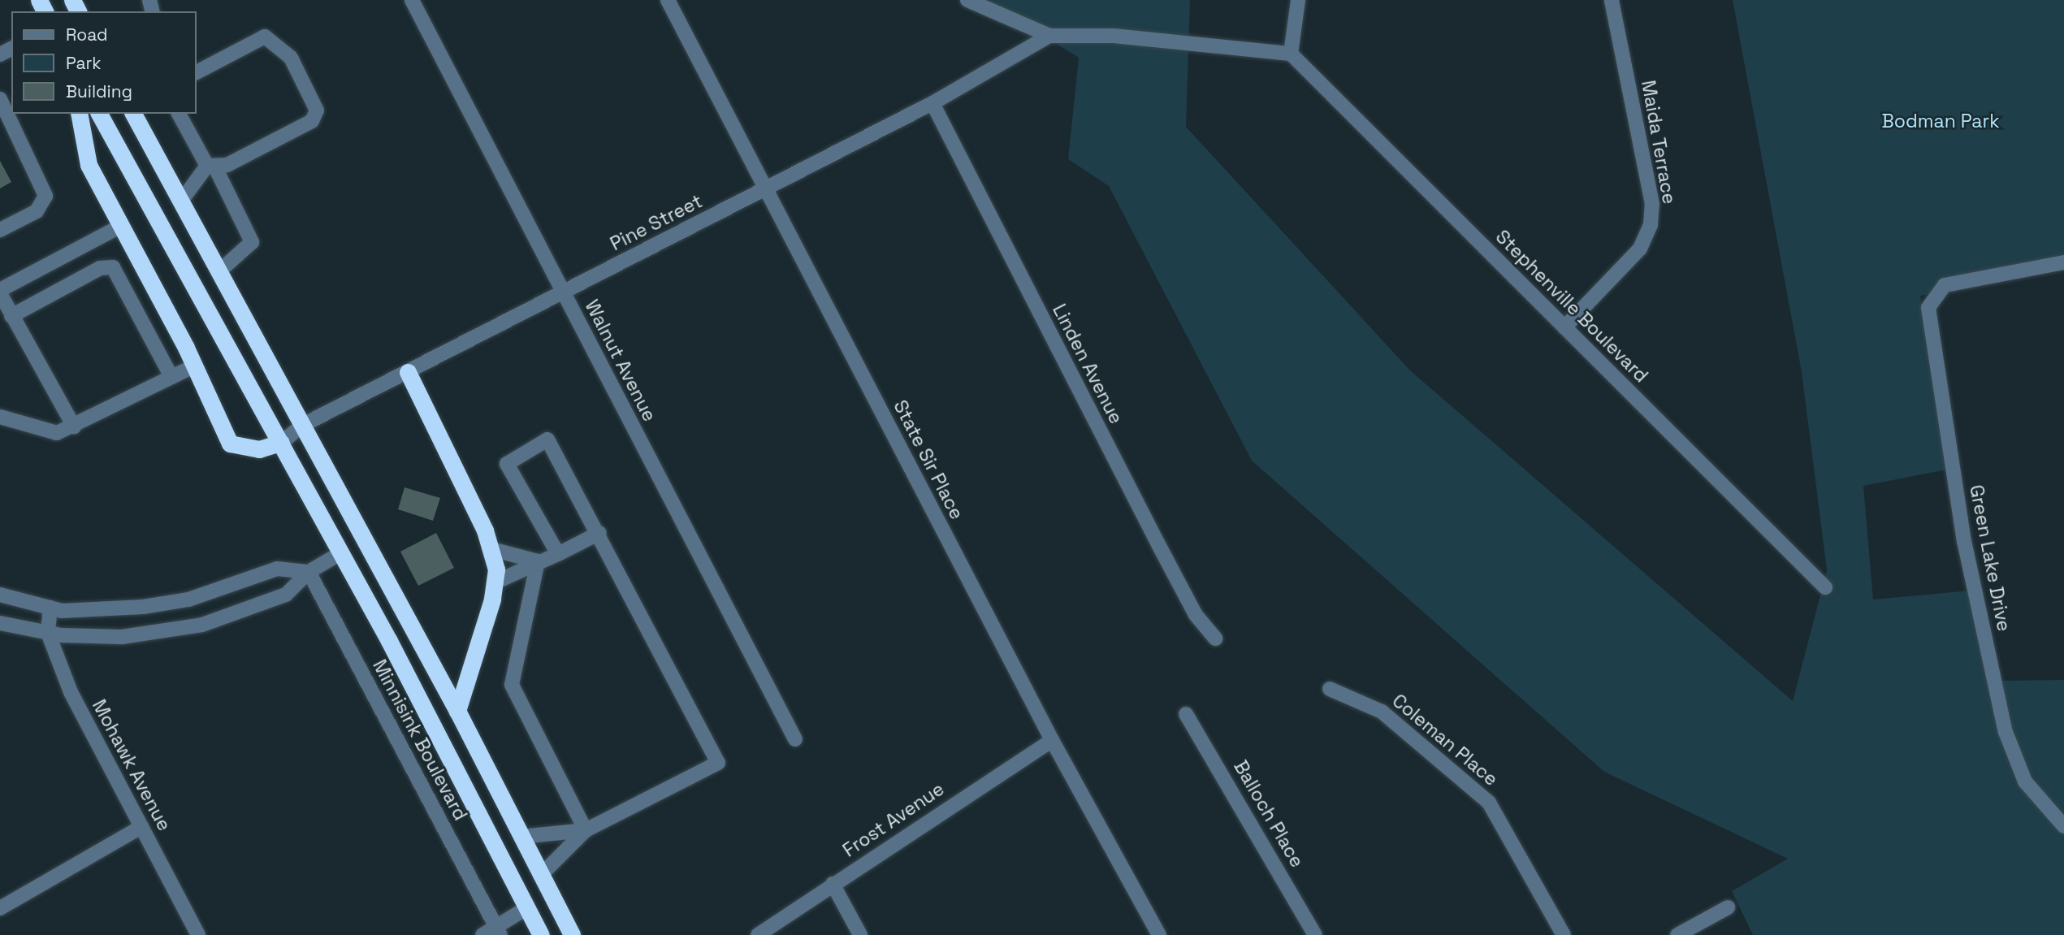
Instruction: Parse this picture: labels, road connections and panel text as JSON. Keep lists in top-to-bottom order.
{
  "streets": {
    "street": [
      "Maida Terrace",
      "Pine Street",
      "Stephenville Boulevard",
      "Walnut Avenue",
      "Linden Avenue",
      "State Sir Place",
      "Green Lake Drive",
      "Minnisink Boulevard",
      "Coleman Place",
      "Mohawk Avenue",
      "Balloch Place",
      "Frost Avenue"
    ]
  },
  "crossings": [
    ["Maida Terrace", "Stephenville Boulevard"],
    ["Pine Street", "Walnut Avenue"],
    ["Pine Street", "Linden Avenue"],
    ["Pine Street", "State Sir Place"],
    ["State Sir Place", "Frost Avenue"]
  ],
  "parks": ["Bodman Park"],
  "legend": ["Road", "Park", "Building"]
}
